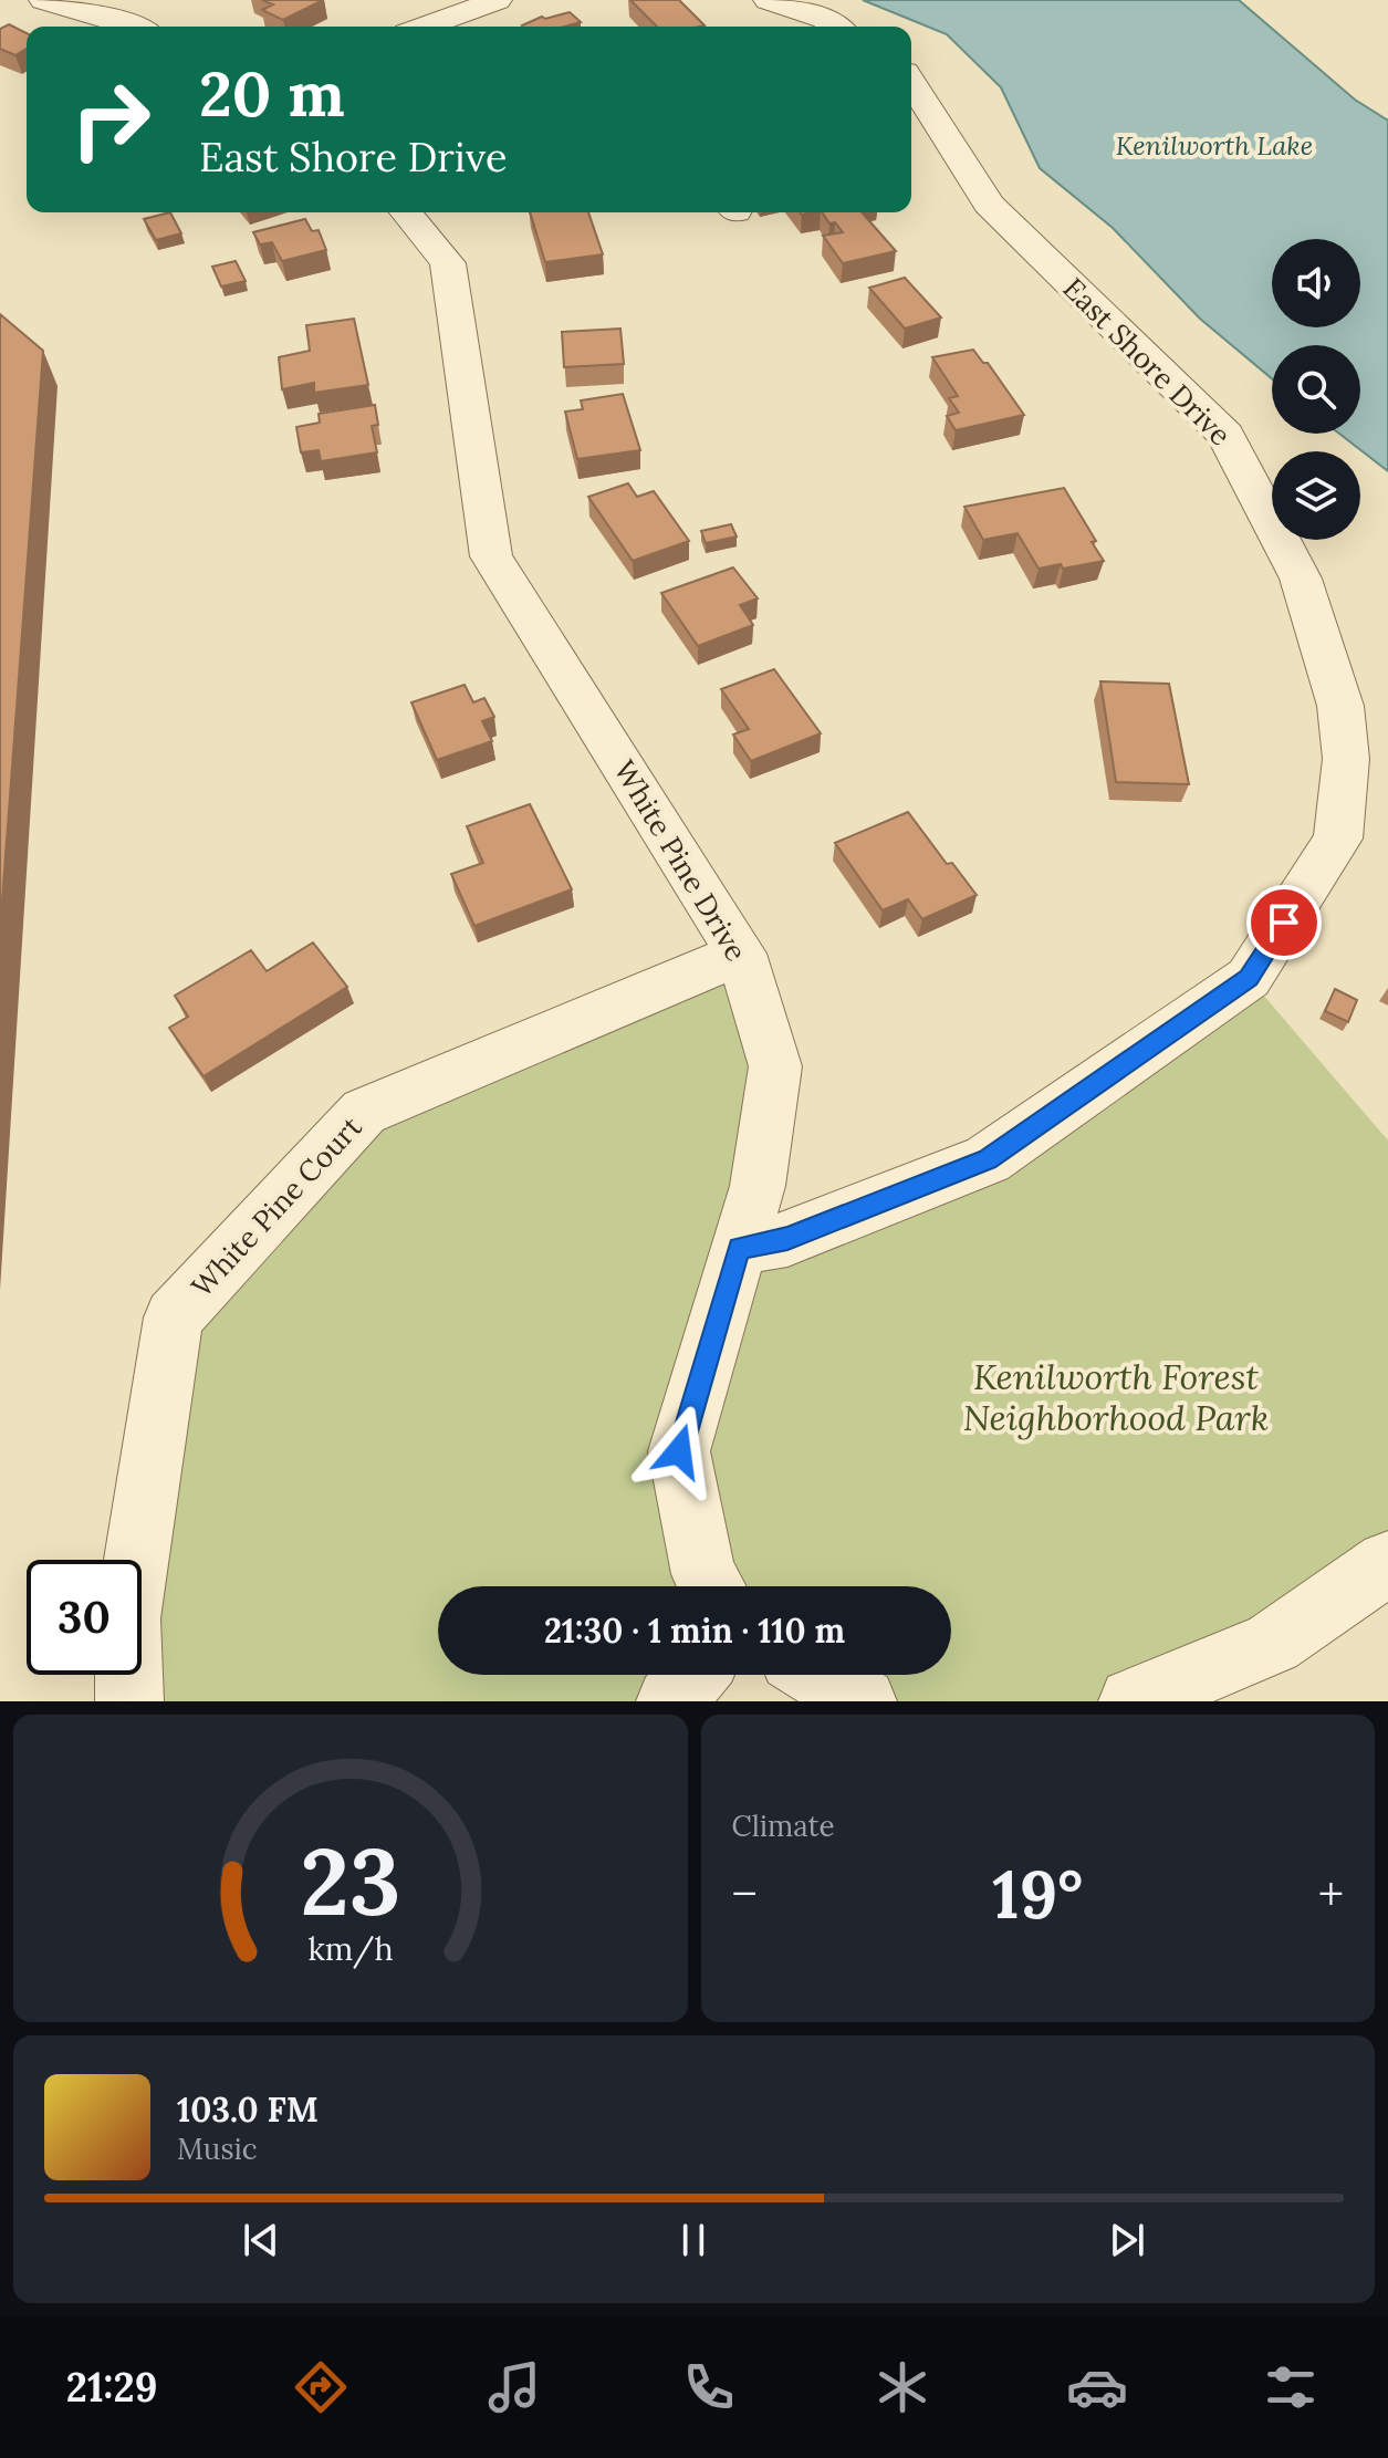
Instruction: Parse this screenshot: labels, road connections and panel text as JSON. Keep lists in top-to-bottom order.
{
  "streets": {
    "street": ["East Shore Drive", "White Pine Drive", "White Pine Court"]
  },
  "crossings": [
    ["East Shore Drive", "White Pine Drive"],
    ["White Pine Drive", "White Pine Court"]
  ],
  "water": ["Kenilworth Lake"],
  "parks": ["Kenilworth Forest Neighborhood Park"],
  "page": {
    "turn": ["20 m", "East Shore Drive"],
    "limit": "30",
    "trip": "21:30 · 1 min · 110 m",
    "tile": "Climate",
    "heat": ["−", "19°", "+"],
    "song": ["103.0 FM", "Music"],
    "tabs": "21:29",
    "gauge": ["23", "km/h"]
  }
}
